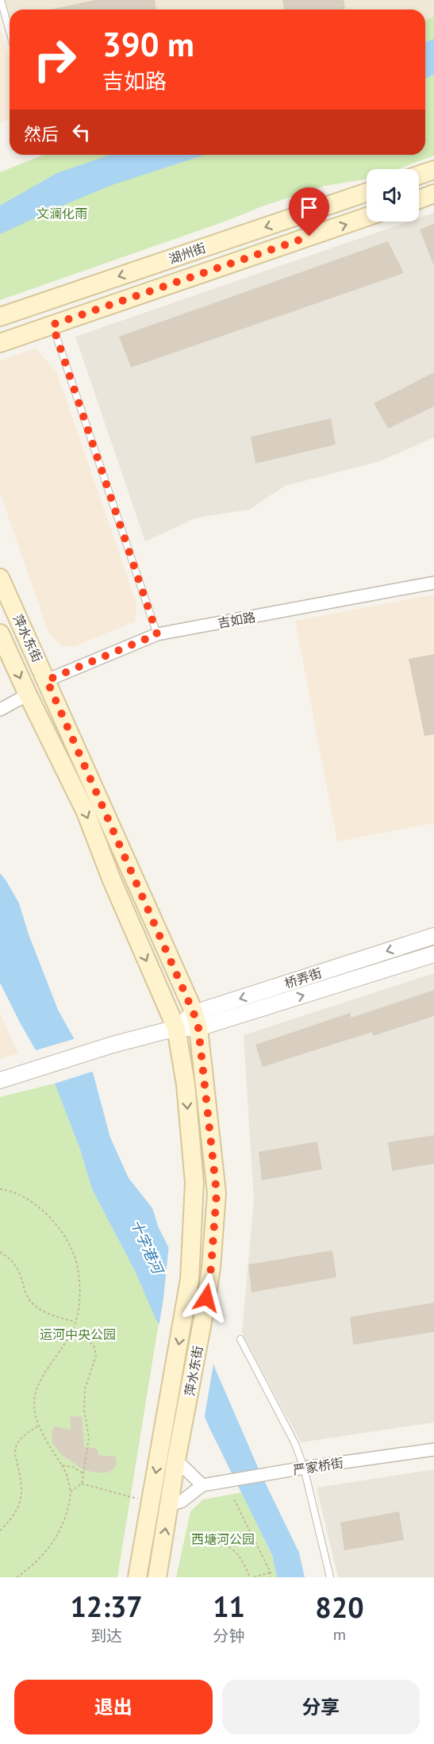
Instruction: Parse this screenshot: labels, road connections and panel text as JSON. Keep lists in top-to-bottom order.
{
  "streets": {
    "main road": ["湖州街", "萍水东街"],
    "street": ["吉如路", "桥弄街", "严家桥街"]
  },
  "crossings": [
    ["吉如路", "萍水东街"],
    ["萍水东街", "桥弄街"]
  ],
  "water": ["十字港河"],
  "parks": ["文澜化雨", "运河中央公园", "西塘河公园"],
  "page": {
    "turn": ["390 m", "吉如路"],
    "then": "然后",
    "eta": [
      "12:37",
      "到达",
      "11",
      "分钟",
      "820",
      "m"
    ],
    "buttons": ["退出", "分享"]
  }
}
